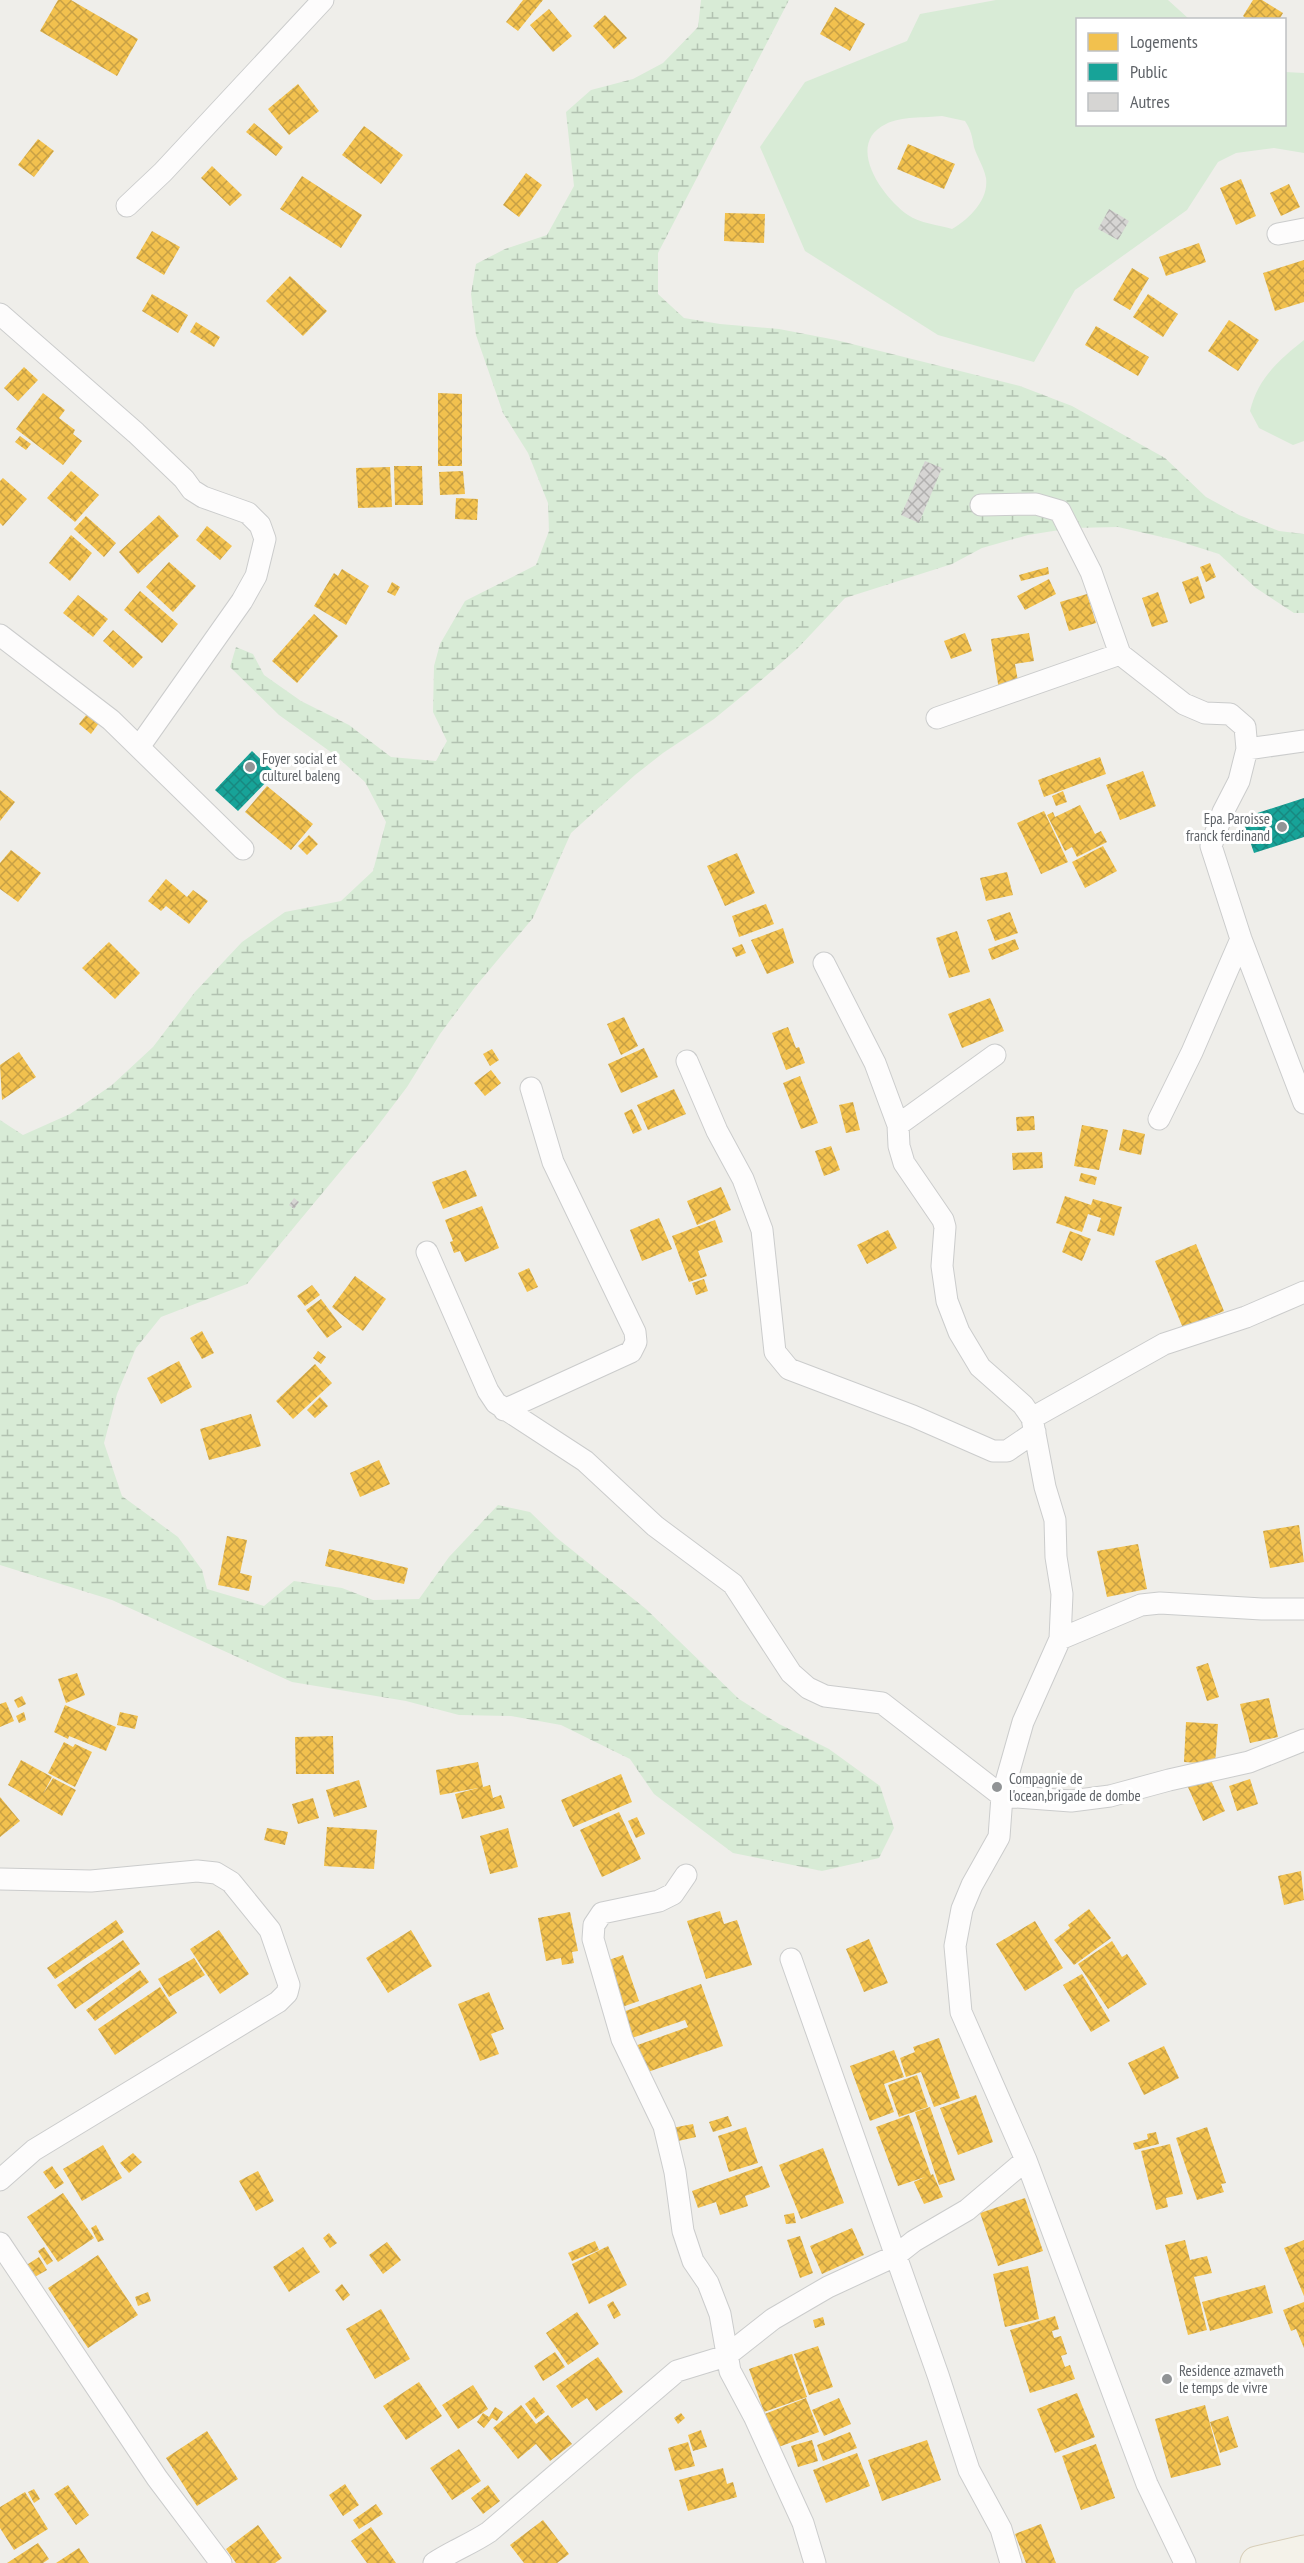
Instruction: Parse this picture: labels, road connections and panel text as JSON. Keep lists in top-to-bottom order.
{
  "places": [
    "Foyer social et culturel baleng",
    "Epa. Paroisse franck ferdinand",
    "Compagnie de l'ocean,brigade de dombe",
    "Residence azmaveth le temps de vivre"
  ],
  "legend": ["Logements", "Public", "Autres"]
}
